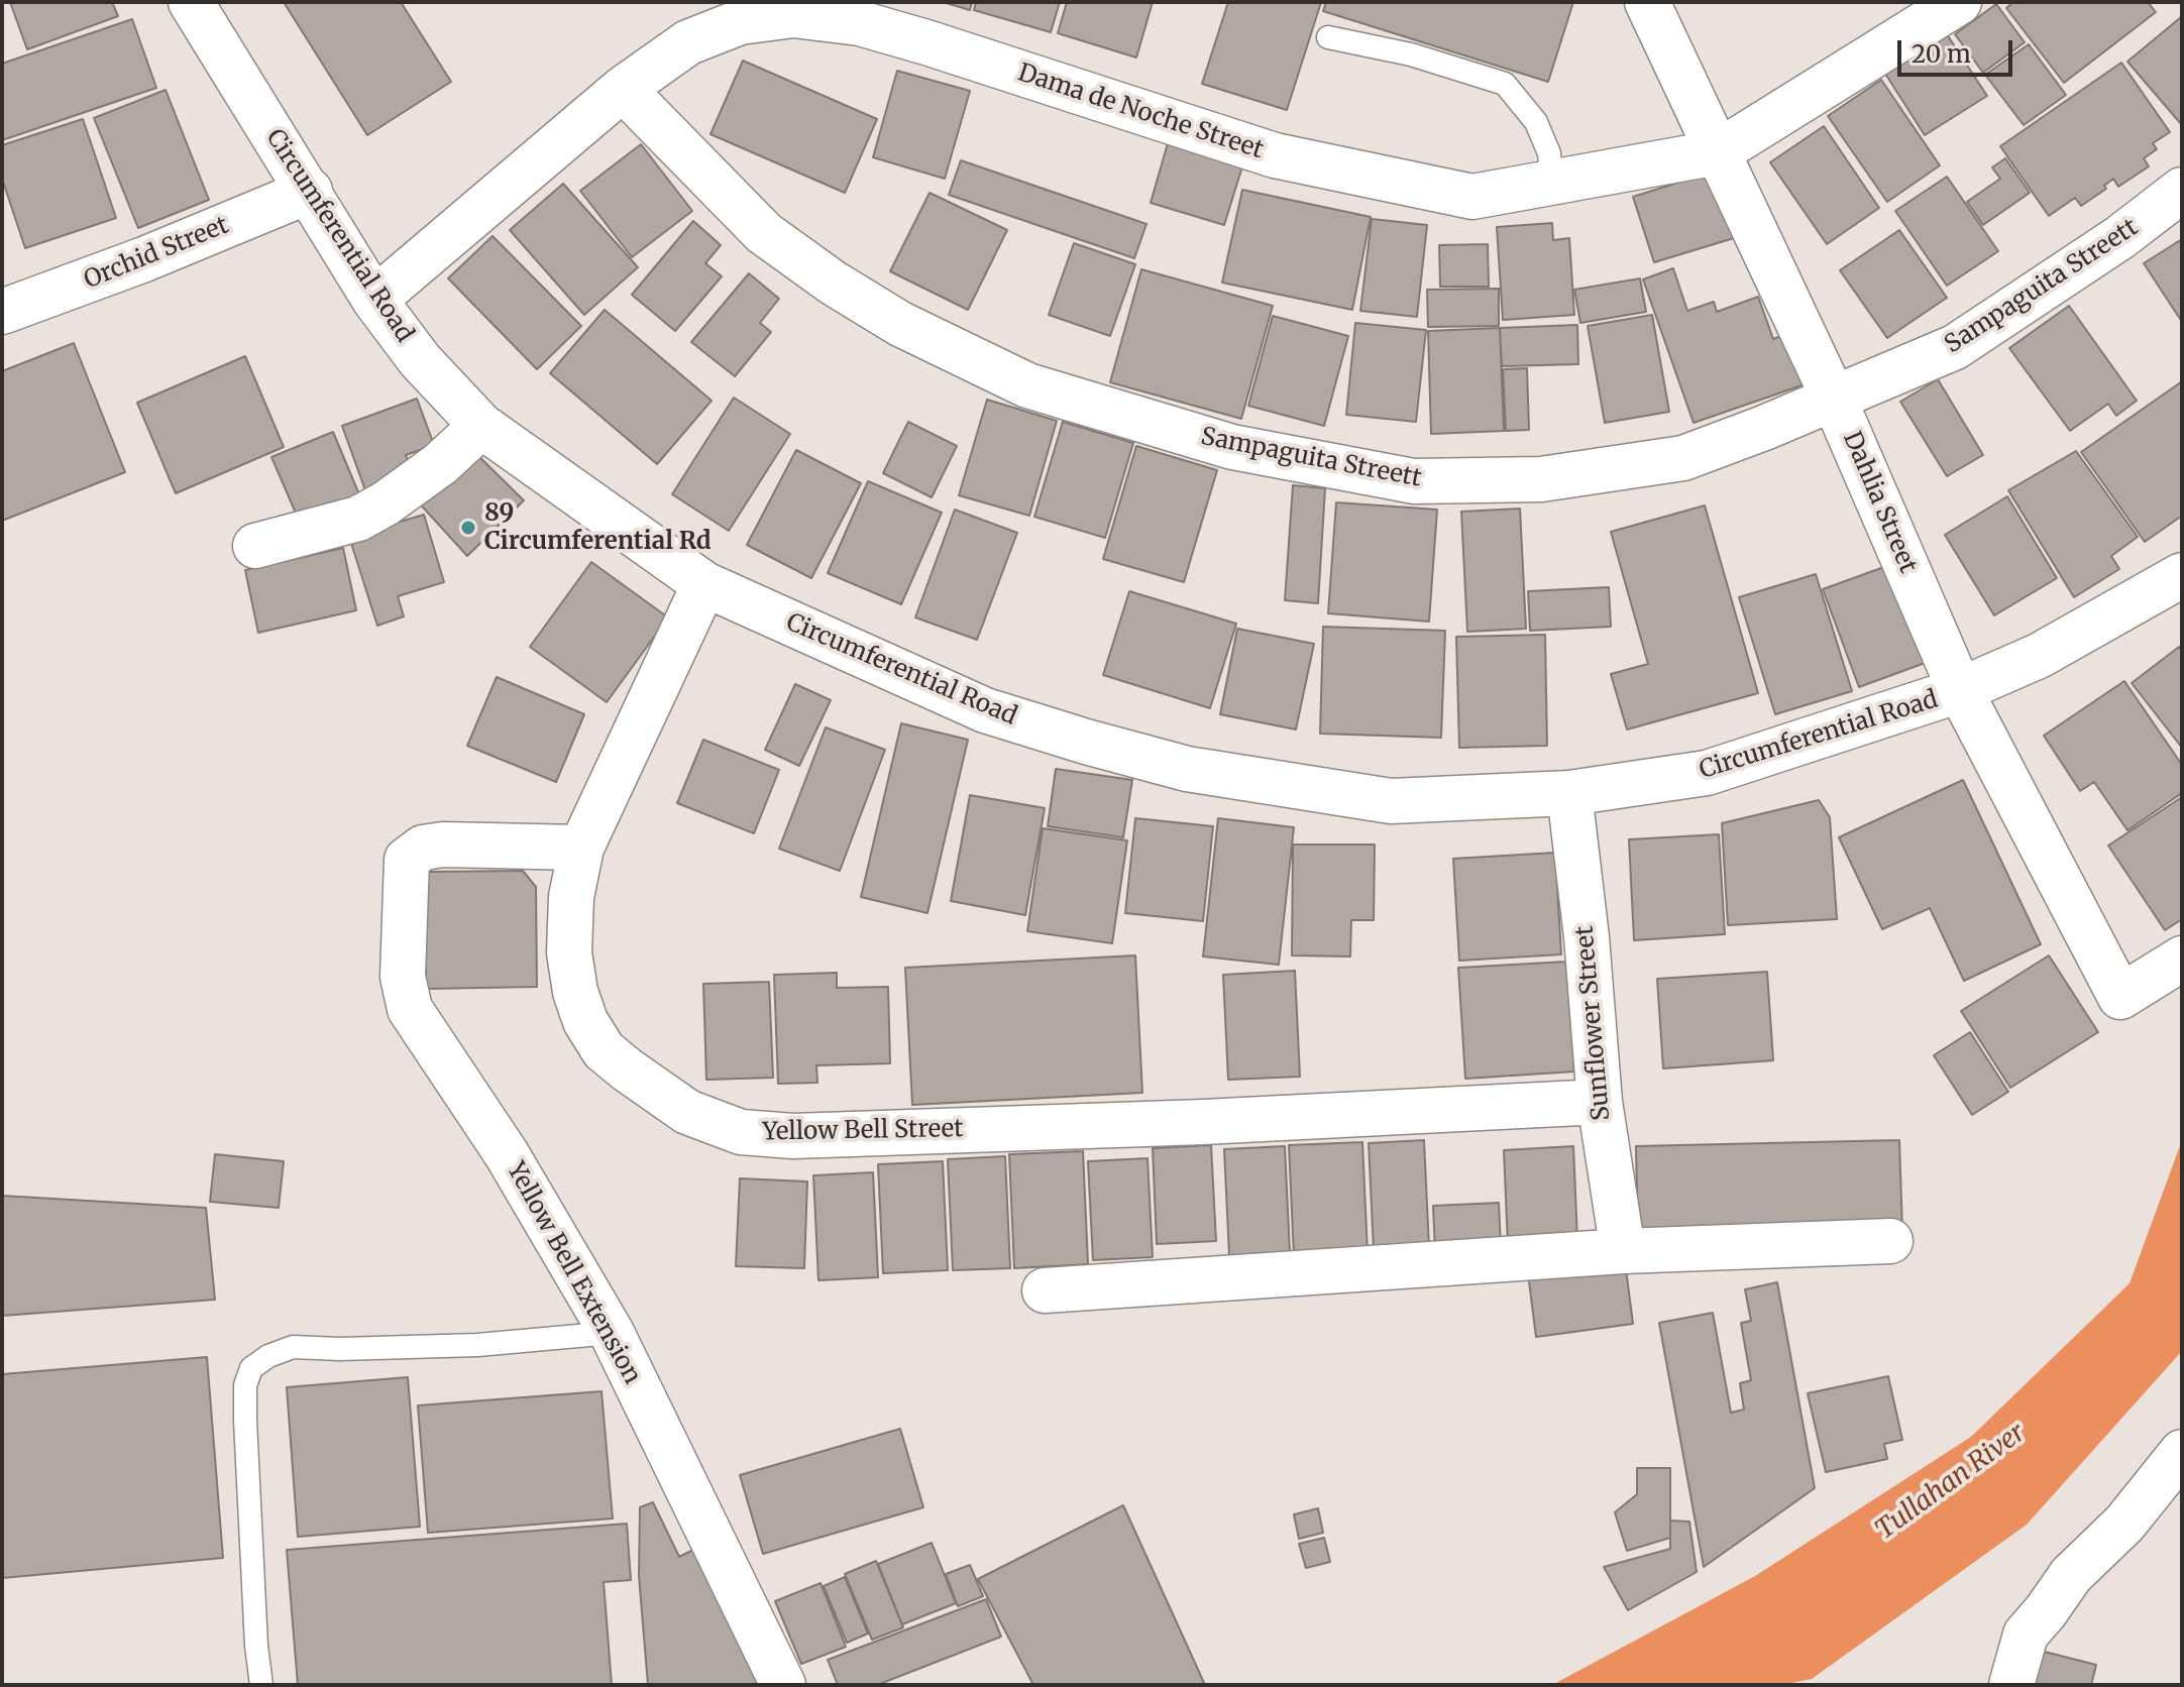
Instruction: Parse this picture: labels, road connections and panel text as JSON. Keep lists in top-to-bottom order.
{
  "streets": {
    "street": [
      "Dama de Noche Street",
      "Circumferential Road",
      "Orchid Street",
      "Sampaguita Streett",
      "Dahlia Street",
      "Sunflower Street",
      "Yellow Bell Street",
      "Yellow Bell Extension"
    ]
  },
  "crossings": [
    ["Dama de Noche Street", "Circumferential Road"],
    ["Dama de Noche Street", "Sampaguita Streett"],
    ["Dama de Noche Street", "Dahlia Street"],
    ["Circumferential Road", "Orchid Street"],
    ["Circumferential Road", "Dahlia Street"],
    ["Circumferential Road", "Sunflower Street"],
    ["Circumferential Road", "Yellow Bell Street"],
    ["Sampaguita Streett", "Dahlia Street"],
    ["Sunflower Street", "Yellow Bell Street"],
    ["Yellow Bell Street", "Yellow Bell Extension"]
  ],
  "water": ["Tullahan River"],
  "places": ["89 Circumferential Rd"],
  "scale_bar": "20 m"
}
